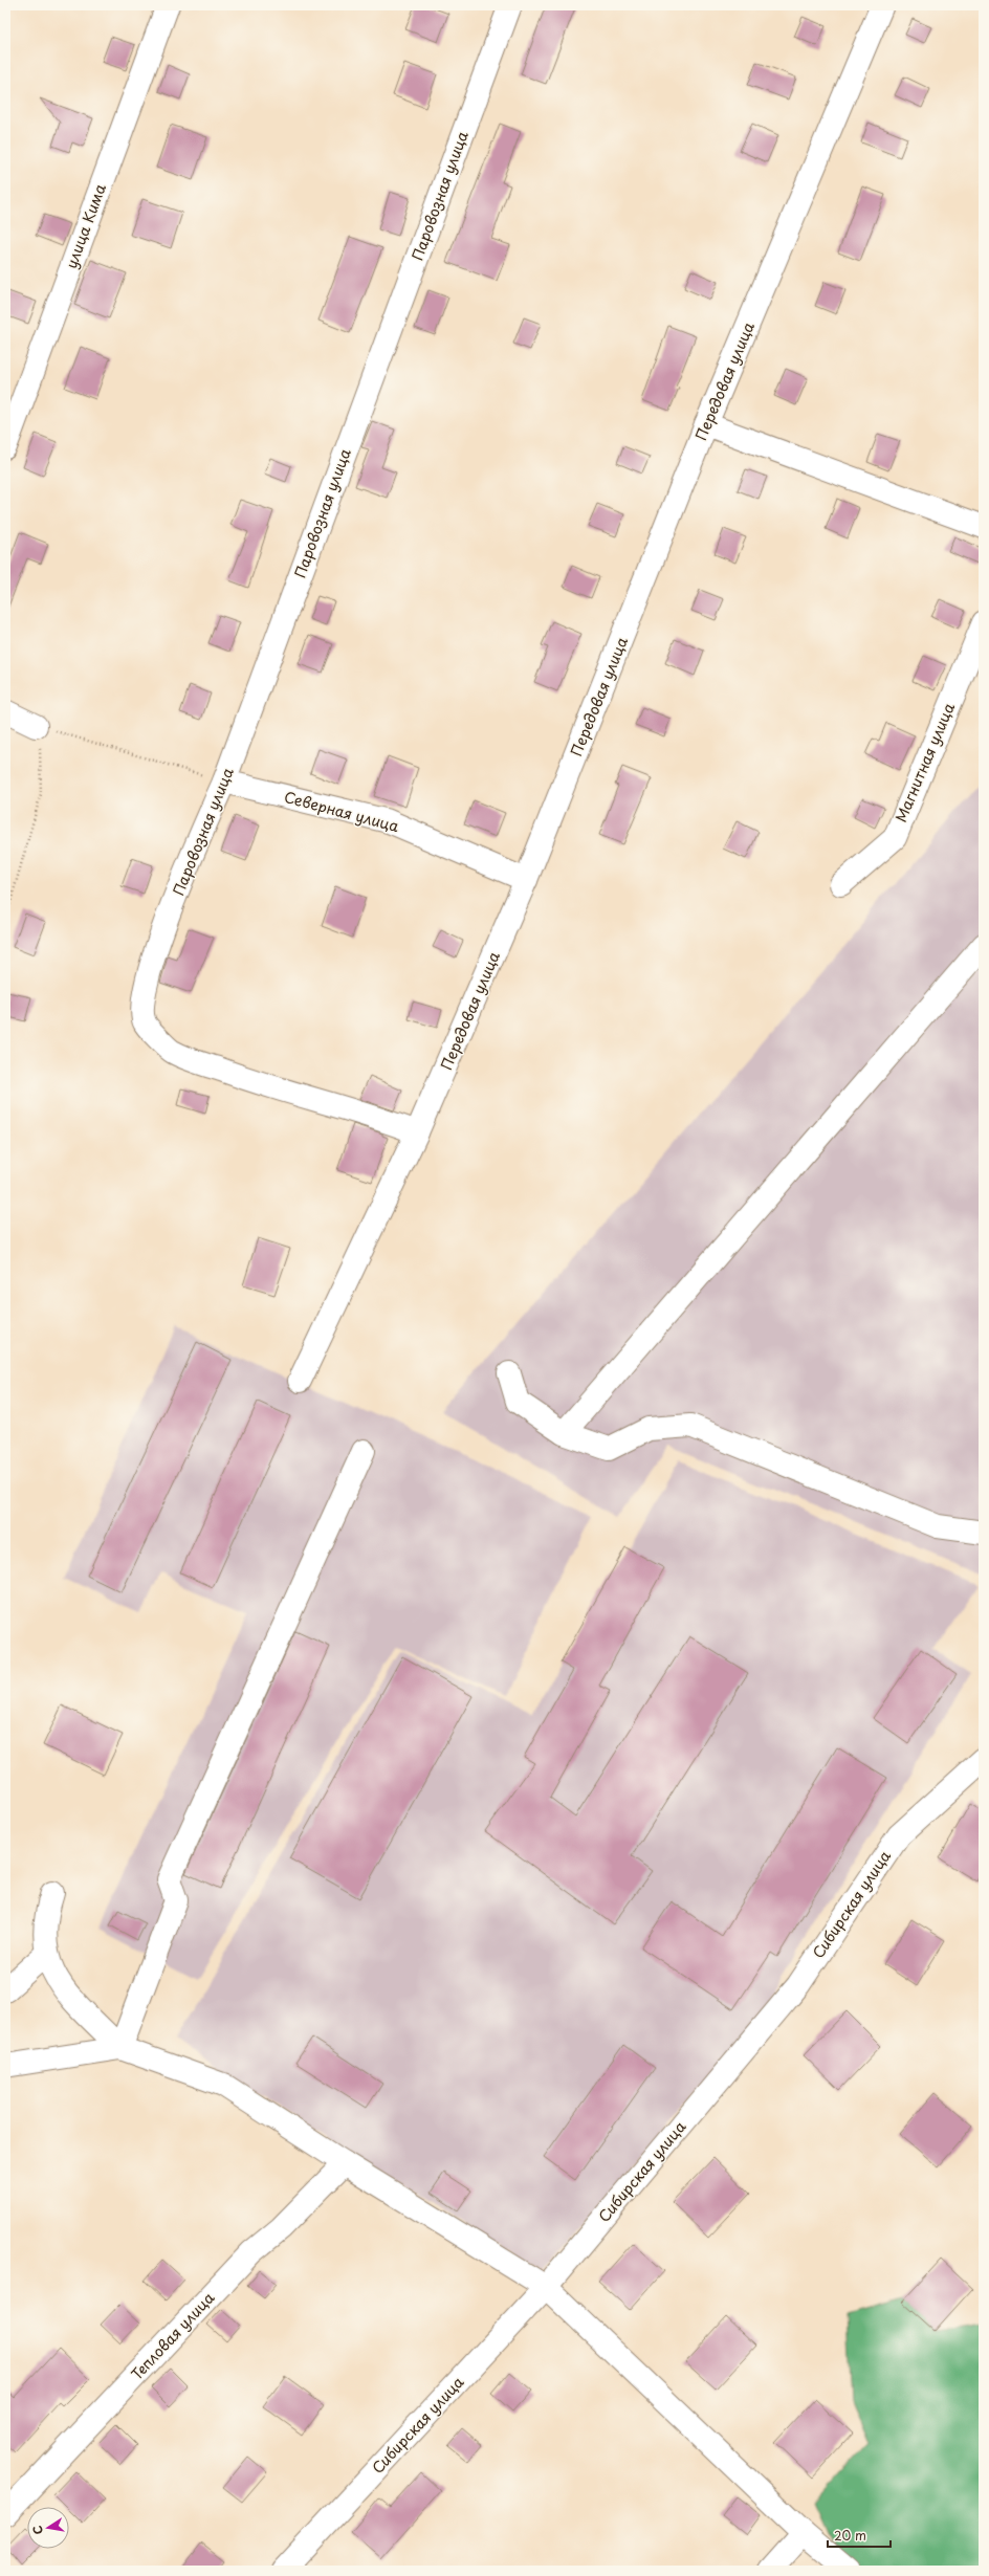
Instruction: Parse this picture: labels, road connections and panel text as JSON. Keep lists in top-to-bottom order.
{
  "streets": {
    "street": [
      "Паровозная улица",
      "улица Кима",
      "Передовая улица",
      "Магнитная улица",
      "Северная улица",
      "Сибирская улица",
      "Тепловая улица"
    ]
  },
  "crossings": [
    ["Паровозная улица", "Передовая улица"],
    ["Паровозная улица", "Северная улица"],
    ["Передовая улица", "Северная улица"]
  ],
  "scale_bar": "20 m",
  "north": "left"
}
